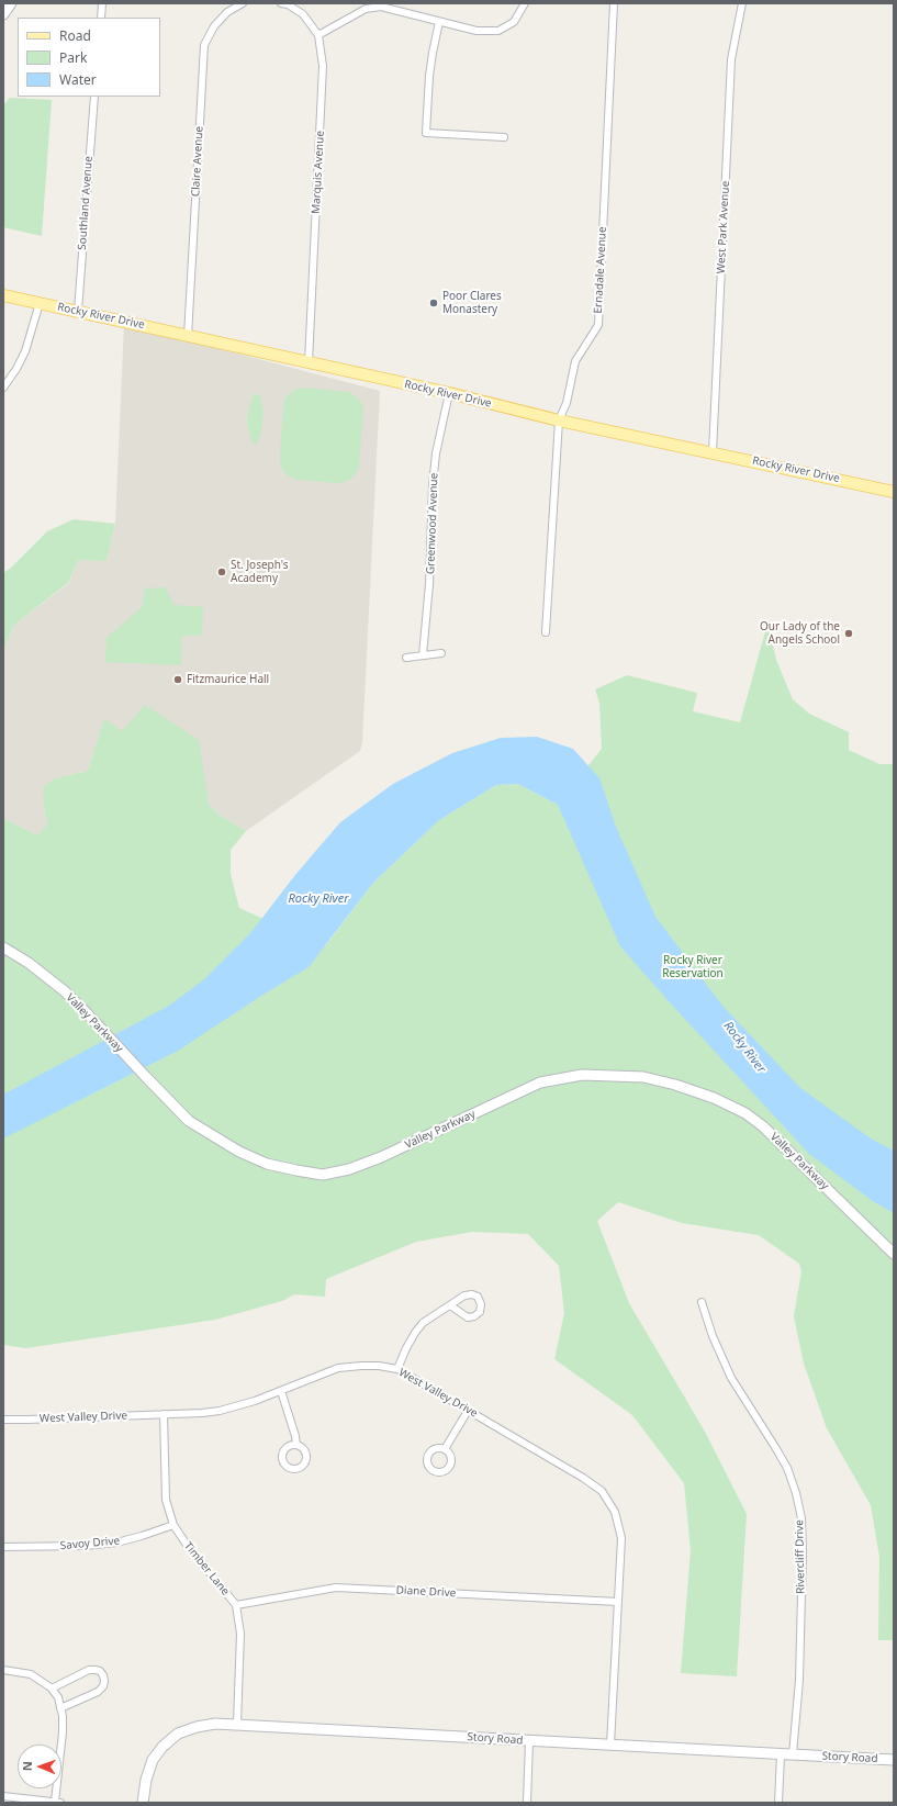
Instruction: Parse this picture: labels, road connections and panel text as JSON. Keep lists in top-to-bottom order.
{
  "streets": {
    "main road": ["Rocky River Drive"],
    "street": [
      "Claire Avenue",
      "Marquis Avenue",
      "Southland Avenue",
      "West Park Avenue",
      "Ernadale Avenue",
      "Greenwood Avenue",
      "Valley Parkway",
      "West Valley Drive",
      "Savoy Drive",
      "Rivercliff Drive",
      "Timber Lane",
      "Diane Drive",
      "Story Road"
    ]
  },
  "crossings": [
    ["Claire Avenue", "Rocky River Drive"],
    ["Marquis Avenue", "Rocky River Drive"],
    ["Southland Avenue", "Rocky River Drive"],
    ["West Park Avenue", "Rocky River Drive"],
    ["Ernadale Avenue", "Rocky River Drive"],
    ["Rocky River Drive", "Greenwood Avenue"],
    ["West Valley Drive", "Timber Lane"],
    ["West Valley Drive", "Diane Drive"],
    ["West Valley Drive", "Story Road"],
    ["Savoy Drive", "Timber Lane"],
    ["Rivercliff Drive", "Story Road"],
    ["Timber Lane", "Diane Drive"],
    ["Timber Lane", "Story Road"]
  ],
  "water": ["Rocky River"],
  "parks": ["Rocky River Reservation"],
  "places": [
    "Poor Clares Monastery",
    "St. Joseph's Academy",
    "Our Lady of the Angels School",
    "Fitzmaurice Hall"
  ],
  "legend": ["Road", "Park", "Water"],
  "north": "left"
}
